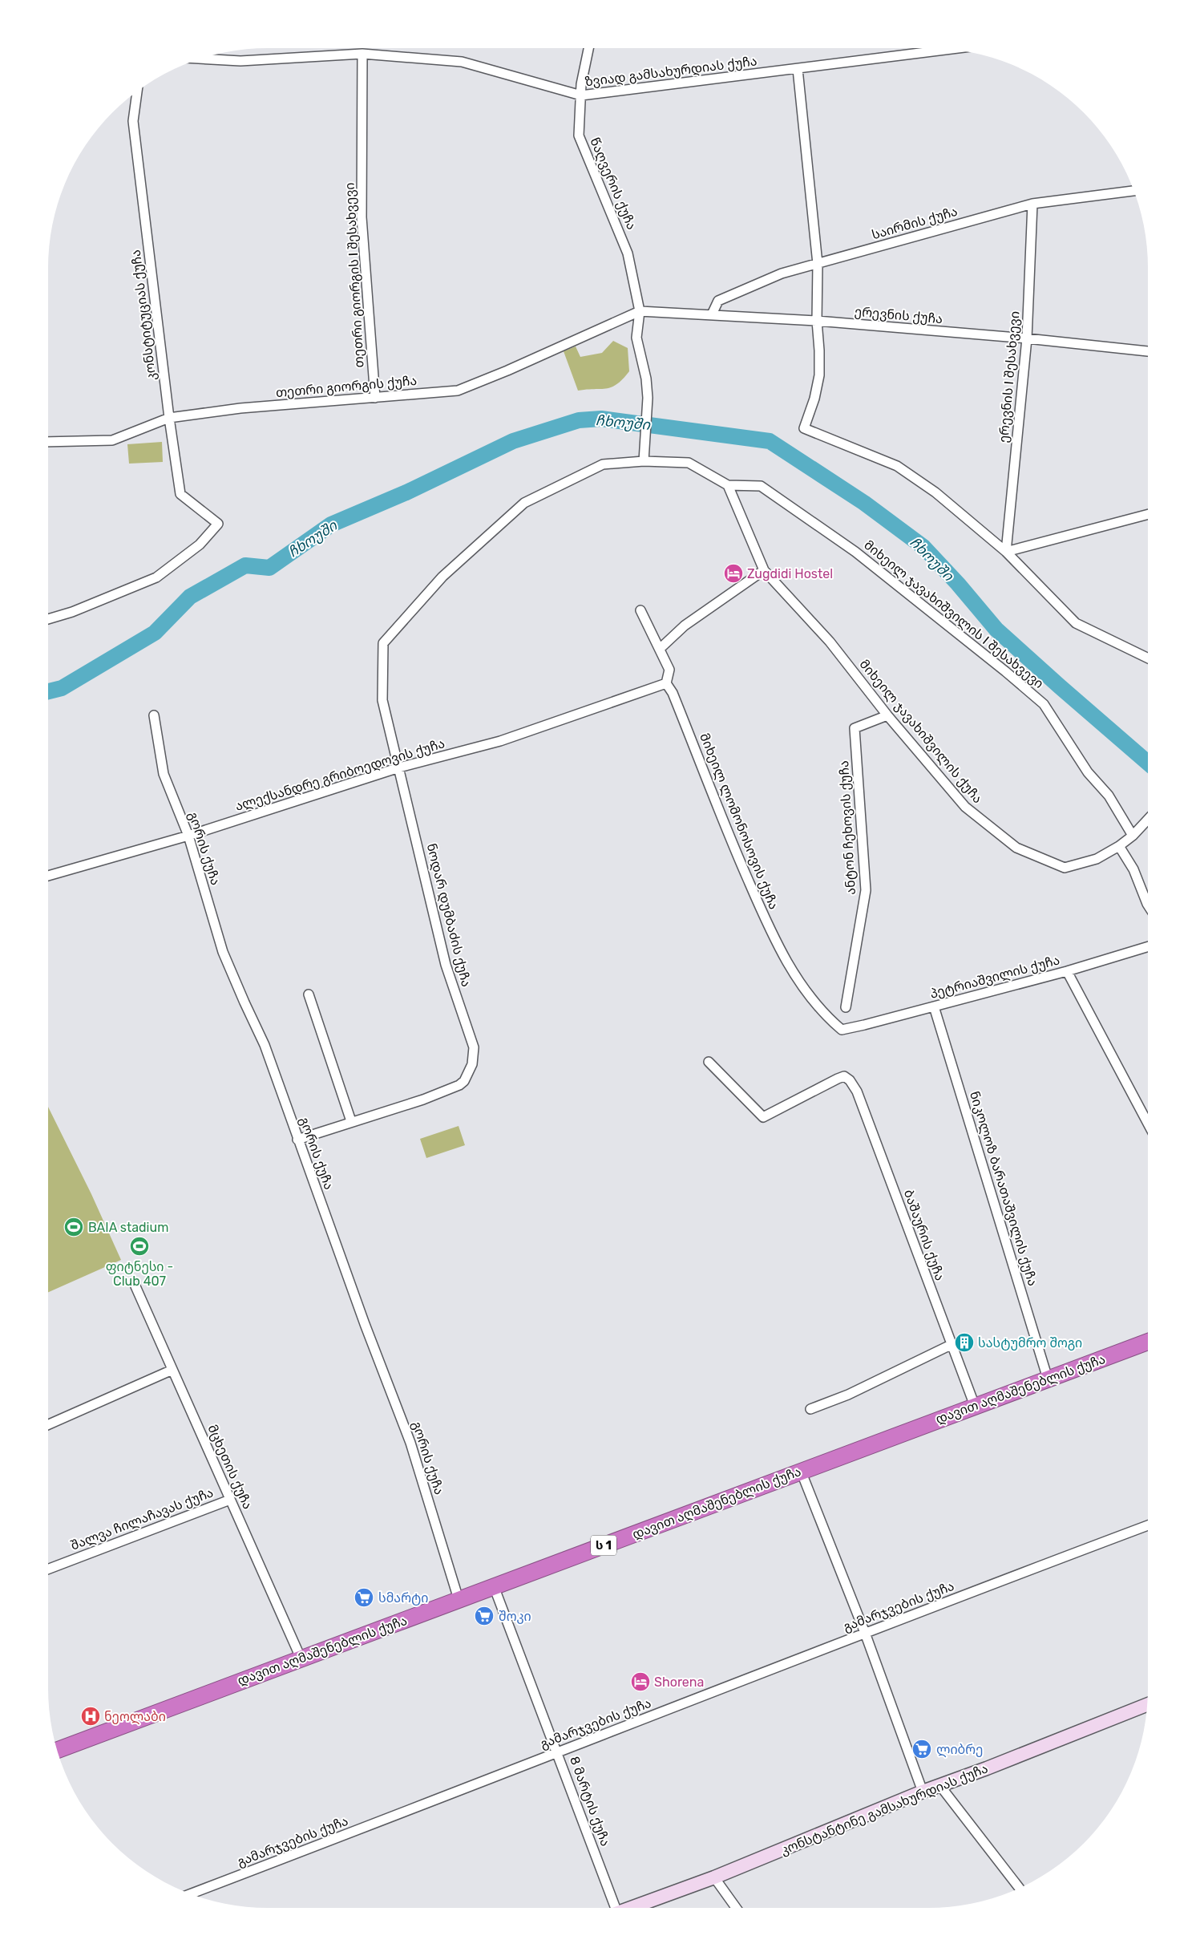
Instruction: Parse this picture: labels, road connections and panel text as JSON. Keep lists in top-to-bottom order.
{
  "streets": {
    "highway": ["დავით აღმაშენებლის ქუჩა", "ს 1"],
    "main road": ["კონსტანტინე გამსახურდიას ქუჩა"],
    "street": [
      "ზვიად გამსახურდიას ქუჩა",
      "წაღვერის ქუჩა",
      "საირმის ქუჩა",
      "თეთრი გიორგის I შესახვევი",
      "კონსტიტუციას ქუჩა",
      "ერევნის ქუჩა",
      "ერევნის I შესახვევი",
      "თეთრი გიორგის ქუჩა",
      "მიხეილ ჯავახიშვილის I შესახვევი",
      "მიხეილ ჯავახიშვილის ქუჩა",
      "ალექსანდრე გრიბოედოვის ქუჩა",
      "მიხეილ ლომონოსოვის ქუჩა",
      "ანტონ ჩეხოვის ქუჩა",
      "გორის ქუჩა",
      "ნოდარ დუმბაძის ქუჩა",
      "პეტრიაშვილის ქუჩა",
      "ნიკოლოზ ბარათაშვილის ქუჩა",
      "ბაშაურის ქუჩა",
      "მცხეთის ქუჩა",
      "შალვა ჩილაჩავას ქუჩა",
      "გამარჯვების ქუჩა",
      "8 მარტის ქუჩა"
    ]
  },
  "crossings": [
    ["ზვიად გამსახურდიას ქუჩა", "წაღვერის ქუჩა"],
    ["ზვიად გამსახურდიას ქუჩა", "თეთრი გიორგის I შესახვევი"],
    ["წაღვერის ქუჩა", "ერევნის ქუჩა"],
    ["წაღვერის ქუჩა", "თეთრი გიორგის ქუჩა"],
    ["წაღვერის ქუჩა", "ნოდარ დუმბაძის ქუჩა"],
    ["საირმის ქუჩა", "ერევნის ქუჩა"],
    ["საირმის ქუჩა", "ერევნის I შესახვევი"],
    ["თეთრი გიორგის I შესახვევი", "თეთრი გიორგის ქუჩა"],
    ["კონსტიტუციას ქუჩა", "თეთრი გიორგის ქუჩა"],
    ["ერევნის ქუჩა", "ერევნის I შესახვევი"],
    ["ერევნის ქუჩა", "თეთრი გიორგის ქუჩა"],
    ["მიხეილ ჯავახიშვილის I შესახვევი", "მიხეილ ჯავახიშვილის ქუჩა"],
    ["მიხეილ ჯავახიშვილის I შესახვევი", "ნოდარ დუმბაძის ქუჩა"],
    ["მიხეილ ჯავახიშვილის ქუჩა", "ანტონ ჩეხოვის ქუჩა"],
    ["მიხეილ ჯავახიშვილის ქუჩა", "ნოდარ დუმბაძის ქუჩა"],
    ["ალექსანდრე გრიბოედოვის ქუჩა", "მიხეილ ლომონოსოვის ქუჩა"],
    ["ალექსანდრე გრიბოედოვის ქუჩა", "გორის ქუჩა"],
    ["ალექსანდრე გრიბოედოვის ქუჩა", "ნოდარ დუმბაძის ქუჩა"],
    ["მიხეილ ლომონოსოვის ქუჩა", "პეტრიაშვილის ქუჩა"],
    ["გორის ქუჩა", "ნოდარ დუმბაძის ქუჩა"],
    ["გორის ქუჩა", "დავით აღმაშენებლის ქუჩა"],
    ["პეტრიაშვილის ქუჩა", "ნიკოლოზ ბარათაშვილის ქუჩა"],
    ["ნიკოლოზ ბარათაშვილის ქუჩა", "დავით აღმაშენებლის ქუჩა"],
    ["ბაშაურის ქუჩა", "დავით აღმაშენებლის ქუჩა"],
    ["დავით აღმაშენებლის ქუჩა", "მცხეთის ქუჩა"],
    ["დავით აღმაშენებლის ქუჩა", "8 მარტის ქუჩა"],
    ["მცხეთის ქუჩა", "შალვა ჩილაჩავას ქუჩა"],
    ["გამარჯვების ქუჩა", "8 მარტის ქუჩა"]
  ],
  "water": ["ჩხოუში"],
  "places": {
    "hotel": ["Zugdidi Hostel", "Shorena"],
    "sports": ["BAIA stadium", "ფიტნესი - Club 407"],
    "building": ["სასტუმრო შოგი"],
    "supermarket": ["სმარტი", "შოკი", "ლიბრე"],
    "hospital": ["ნეოლაბი"]
  }
}
